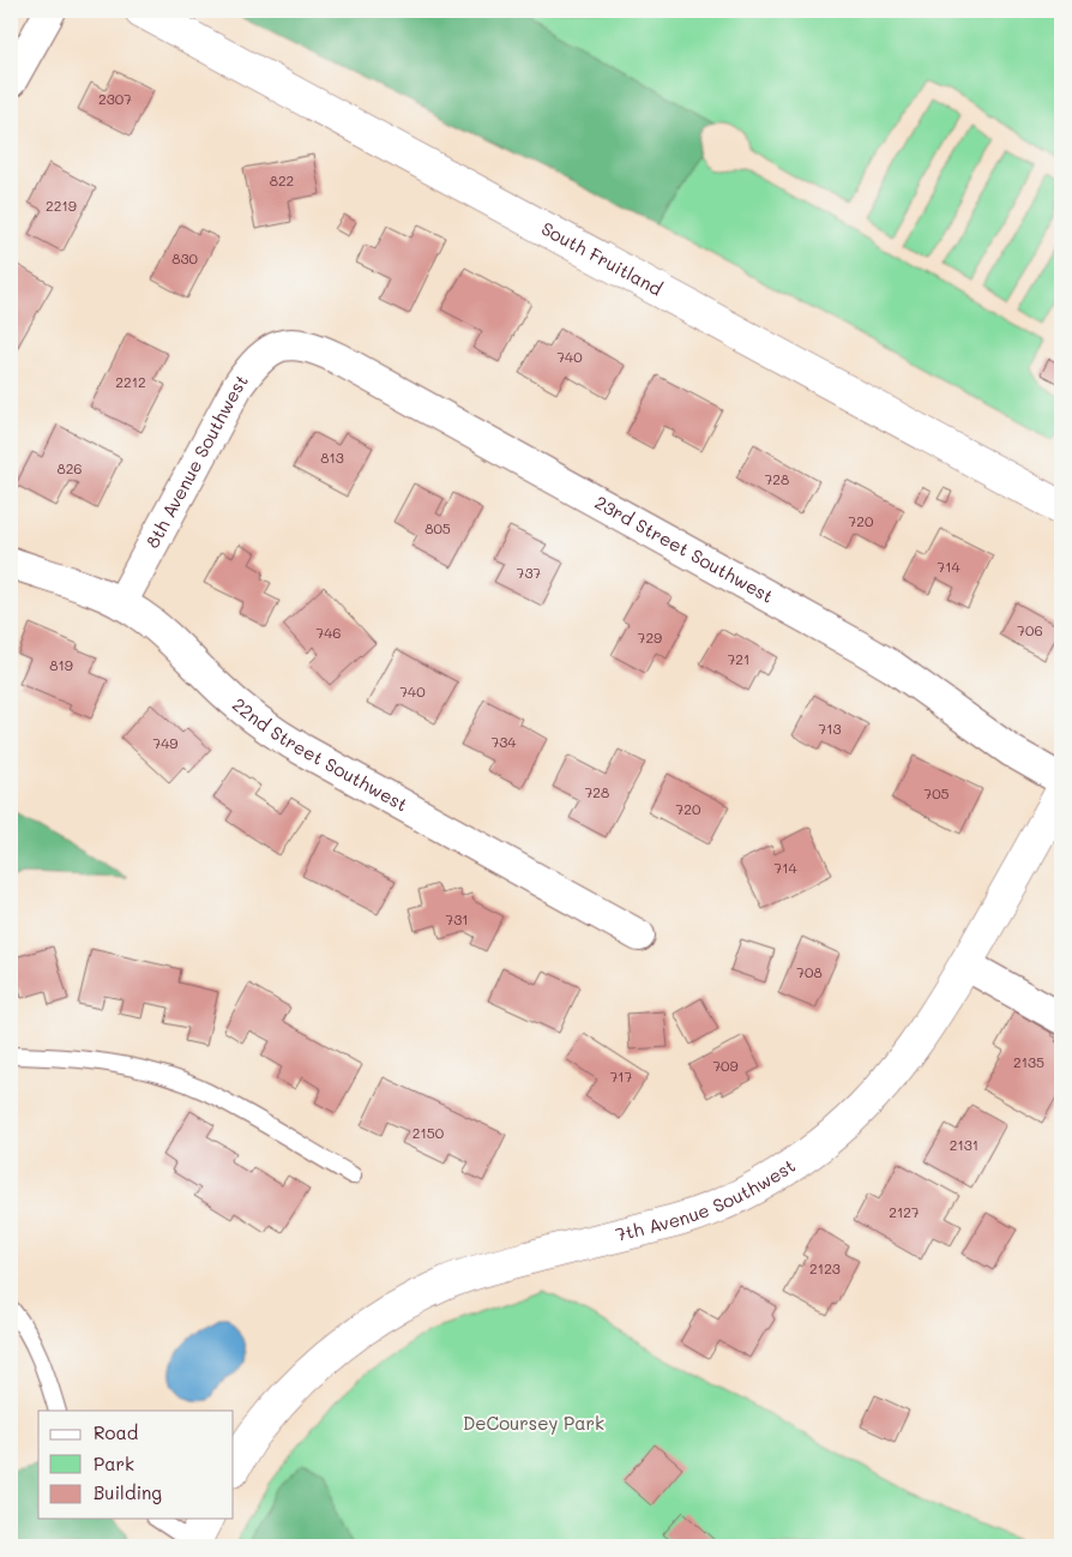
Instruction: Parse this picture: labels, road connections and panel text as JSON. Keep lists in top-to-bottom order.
{
  "streets": {
    "street": [
      "South Fruitland",
      "8th Avenue Southwest",
      "23rd Street Southwest",
      "22nd Street Southwest",
      "7th Avenue Southwest"
    ]
  },
  "crossings": [
    ["8th Avenue Southwest", "23rd Street Southwest"],
    ["8th Avenue Southwest", "22nd Street Southwest"]
  ],
  "parks": ["DeCoursey Park"],
  "house_numbers": [
    "2307",
    "822",
    "2219",
    "830",
    "740",
    "2212",
    "813",
    "826",
    "728",
    "720",
    "805",
    "714",
    "737",
    "706",
    "746",
    "729",
    "721",
    "819",
    "740",
    "713",
    "734",
    "749",
    "728",
    "705",
    "720",
    "714",
    "731",
    "708",
    "2135",
    "709",
    "717",
    "2150",
    "2131",
    "2127",
    "2123"
  ],
  "legend": ["Road", "Park", "Building"]
}
